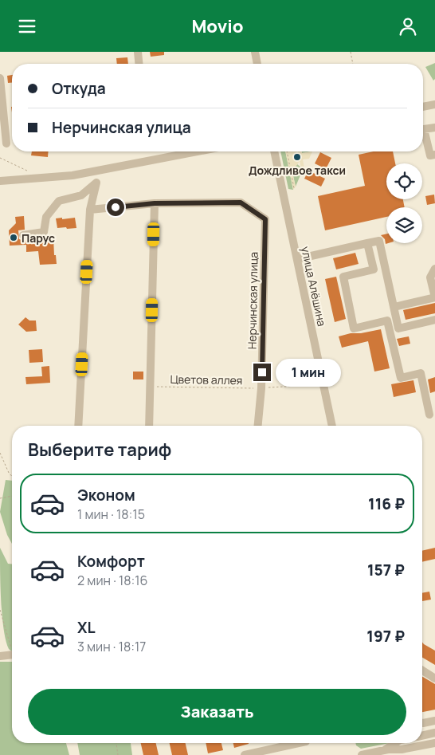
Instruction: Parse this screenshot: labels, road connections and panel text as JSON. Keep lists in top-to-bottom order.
{
  "streets": {
    "street": ["улица Алёшина", "Нерчинская улица"],
    "path": ["Цветов аллея"]
  },
  "crossings": [
    ["Нерчинская улица", "Цветов аллея"]
  ],
  "places": ["Дождливое такси", "Парус"],
  "page": {
    "header": "Movio",
    "banner": ["Откуда", "Нерчинская улица"],
    "bubble": "1 мин",
    "heading": "Выберите тариф",
    "list": [
      {
        "name": "Эконом",
        "note": "1 мин · 18:15",
        "value": "116 ₽"
      },
      {
        "name": "Комфорт",
        "note": "2 мин · 18:16",
        "value": "157 ₽"
      },
      {
        "name": "XL",
        "note": "3 мин · 18:17",
        "value": "197 ₽"
      }
    ],
    "buttons": "Заказать"
  }
}
